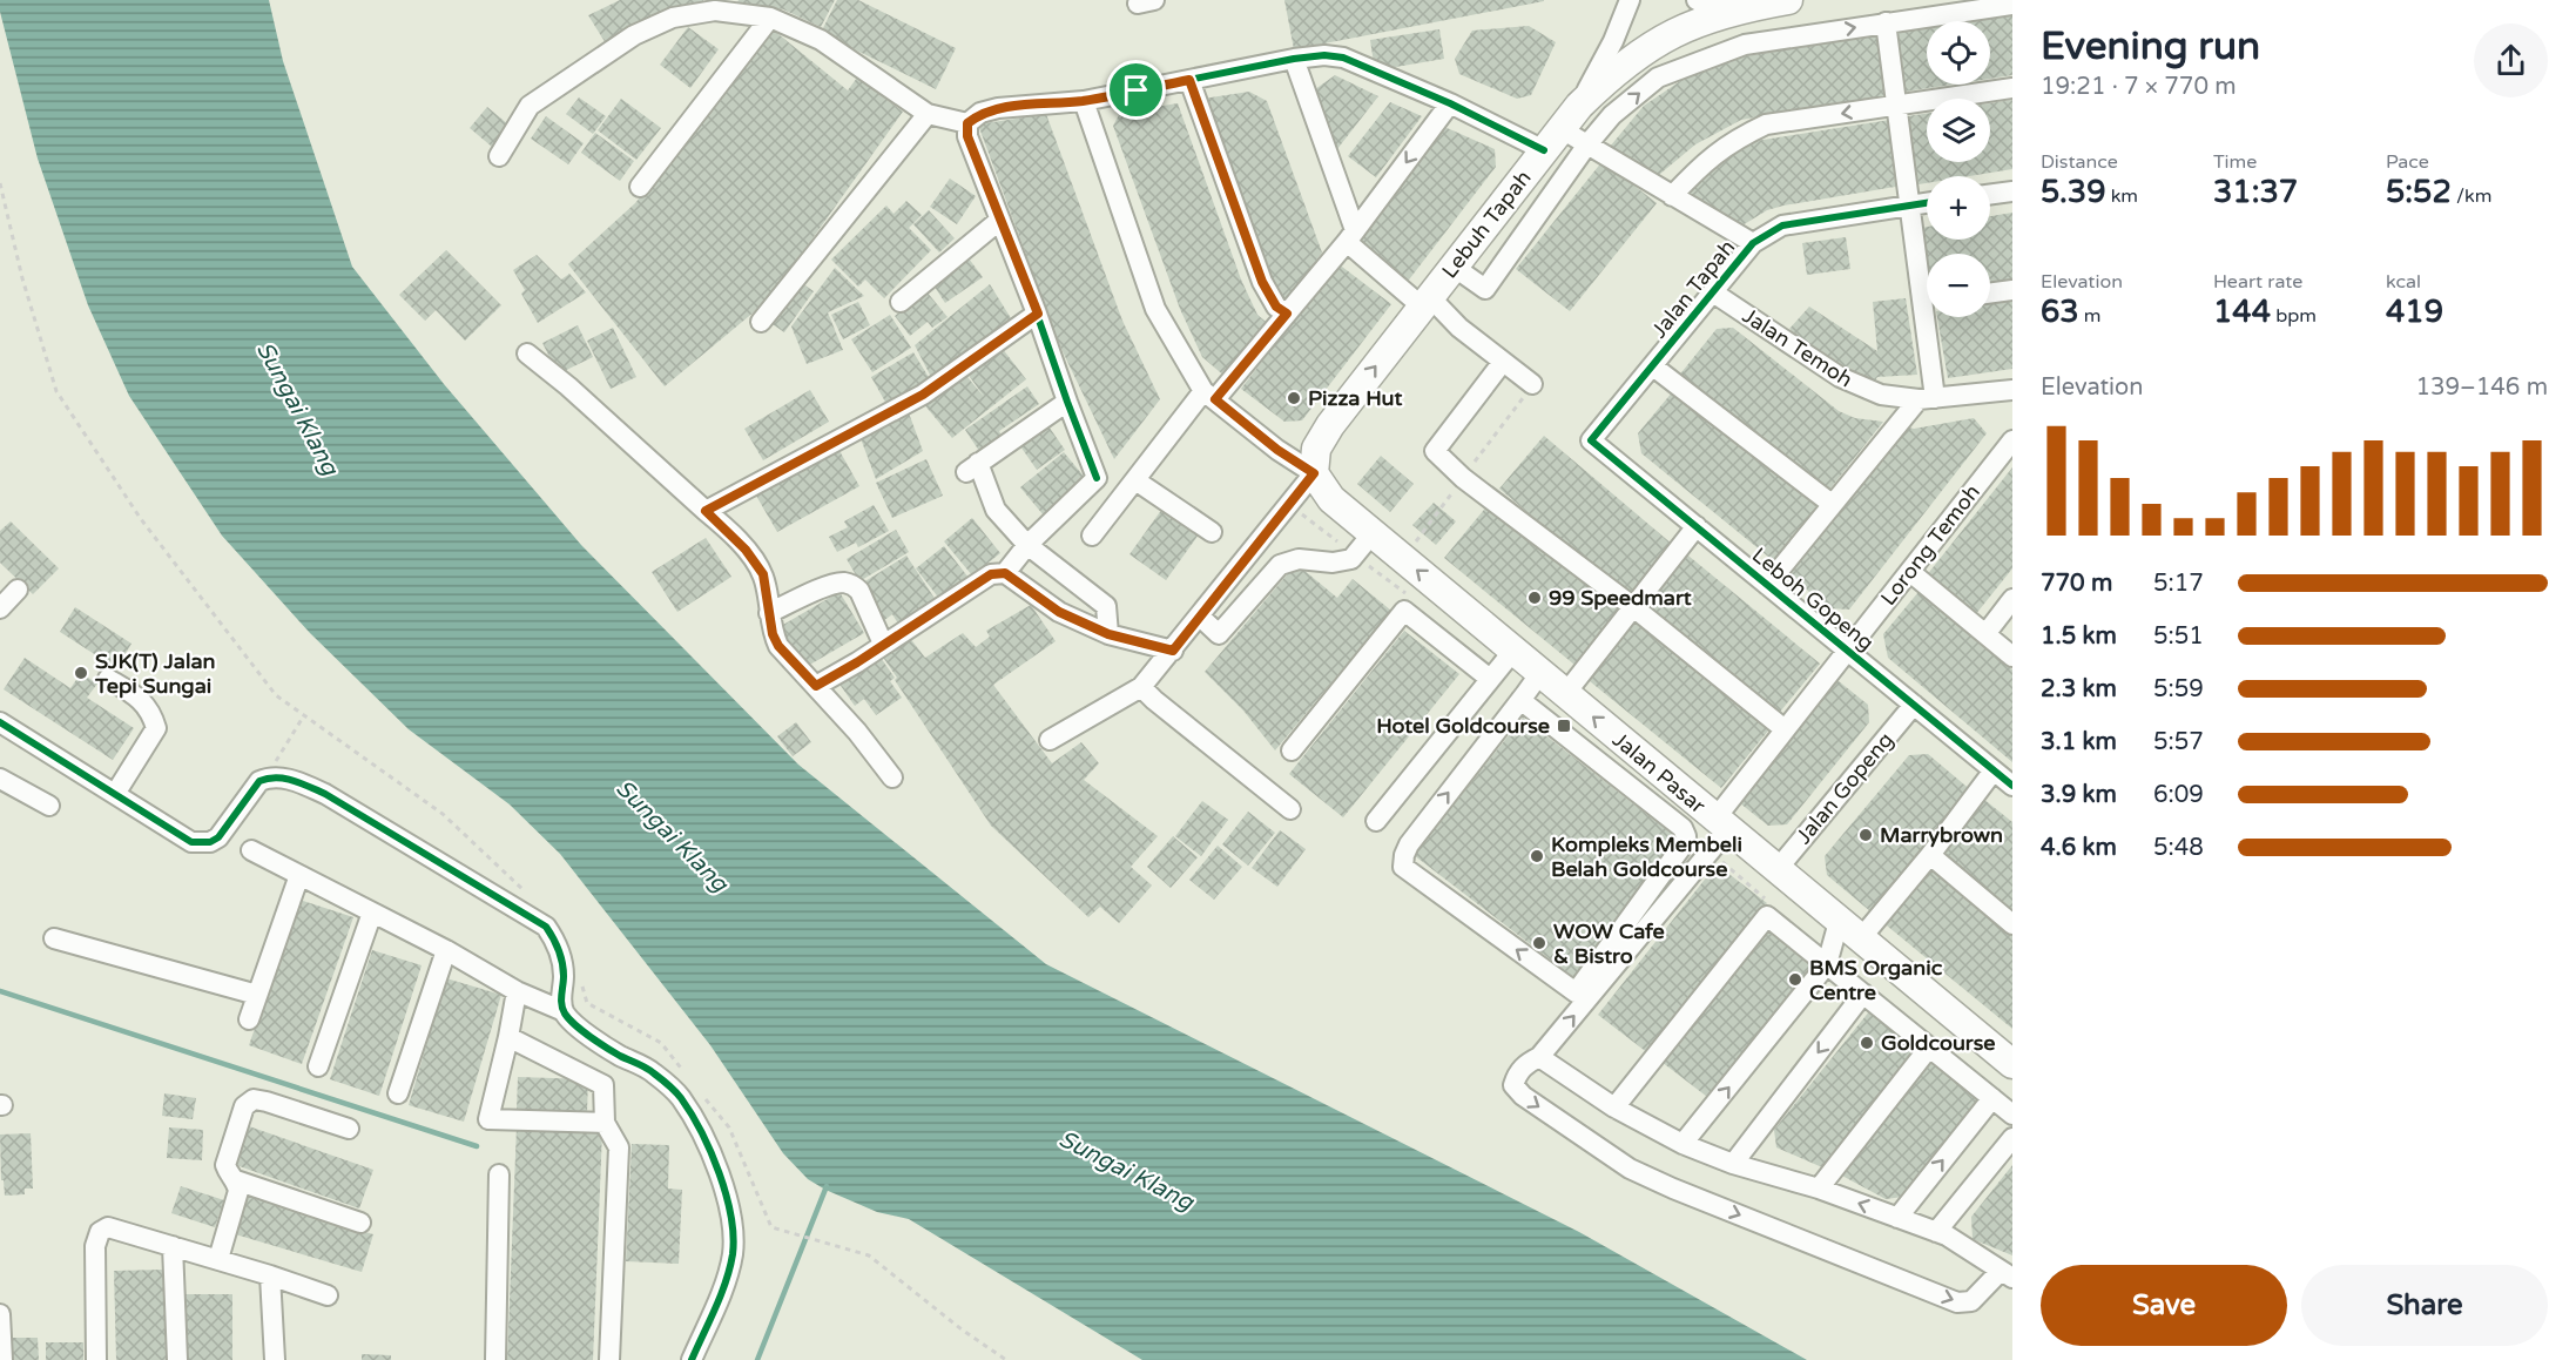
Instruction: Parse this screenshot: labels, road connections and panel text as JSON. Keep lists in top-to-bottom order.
{
  "streets": {
    "highway": ["Lebuh Tapah", "Jalan Pasar"],
    "street": [
      "Jalan Tapah",
      "Jalan Temoh",
      "Lorong Temoh",
      "Leboh Gopeng",
      "Jalan Gopeng"
    ]
  },
  "crossings": [
    ["Lebuh Tapah", "Jalan Pasar"],
    ["Jalan Tapah", "Jalan Temoh"],
    ["Jalan Tapah", "Leboh Gopeng"],
    ["Lorong Temoh", "Leboh Gopeng"],
    ["Lorong Temoh", "Jalan Pasar"],
    ["Leboh Gopeng", "Jalan Gopeng"],
    ["Jalan Pasar", "Jalan Gopeng"]
  ],
  "one_way": ["Jalan Pasar"],
  "water": ["Sungai Klang"],
  "places": {
    "other": [
      "Pizza Hut",
      "99 Speedmart",
      "SJK(T) Jalan Tepi Sungai",
      "Marrybrown",
      "Kompleks Membeli Belah Goldcourse",
      "WOW Cafe & Bistro",
      "BMS Organic Centre",
      "Goldcourse"
    ],
    "transit": ["Hotel Goldcourse"]
  },
  "page": {
    "heading": ["Evening run", "19:21 · 7 × 770 m"],
    "map_buttons": ["+", "−"],
    "stats": [
      ["Distance", "5.39 km"],
      ["Time", "31:37"],
      ["Pace", "5:52 /km"],
      ["Elevation", "63 m"],
      ["Heart rate", "144 bpm"],
      ["kcal", "419"]
    ],
    "chart": ["Elevation", "139–146 m"],
    "list": [
      {
        "name": "770 m",
        "note": "5:17"
      },
      {
        "name": "1.5 km",
        "note": "5:51"
      },
      {
        "name": "2.3 km",
        "note": "5:59"
      },
      {
        "name": "3.1 km",
        "note": "5:57"
      },
      {
        "name": "3.9 km",
        "note": "6:09"
      },
      {
        "name": "4.6 km",
        "note": "5:48"
      }
    ],
    "buttons": ["Save", "Share"]
  }
}
